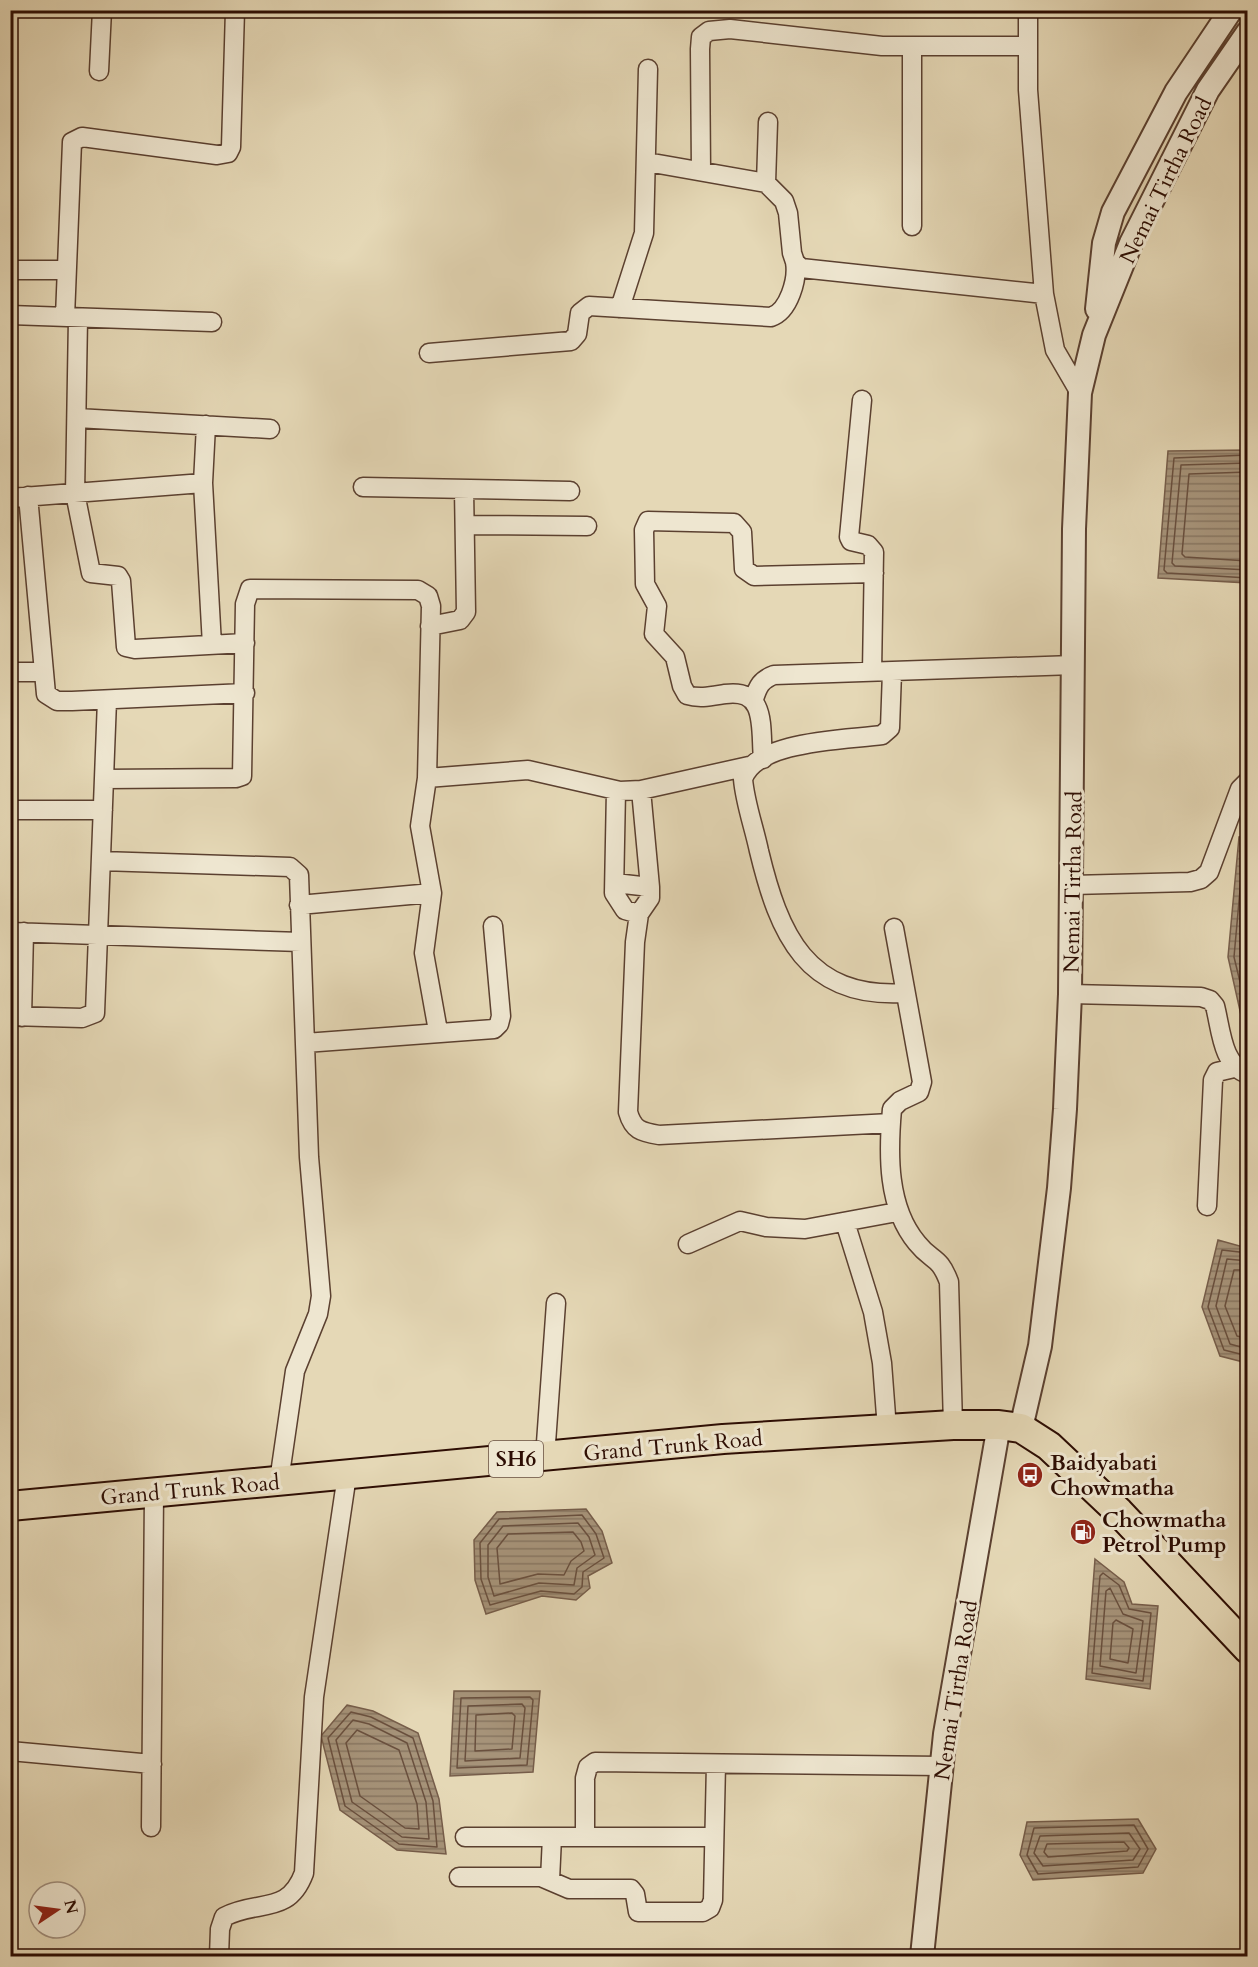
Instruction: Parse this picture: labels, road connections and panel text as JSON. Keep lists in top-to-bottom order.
{
  "streets": {
    "main road": ["Grand Trunk Road", "SH6"],
    "street": ["Nemai Tirtha Road"]
  },
  "crossings": [
    ["Nemai Tirtha Road", "Grand Trunk Road"]
  ],
  "places": {
    "bus stop": ["Baidyabati Chowmatha"],
    "fuel station": ["Chowmatha Petrol Pump"]
  },
  "north": "right"
}
